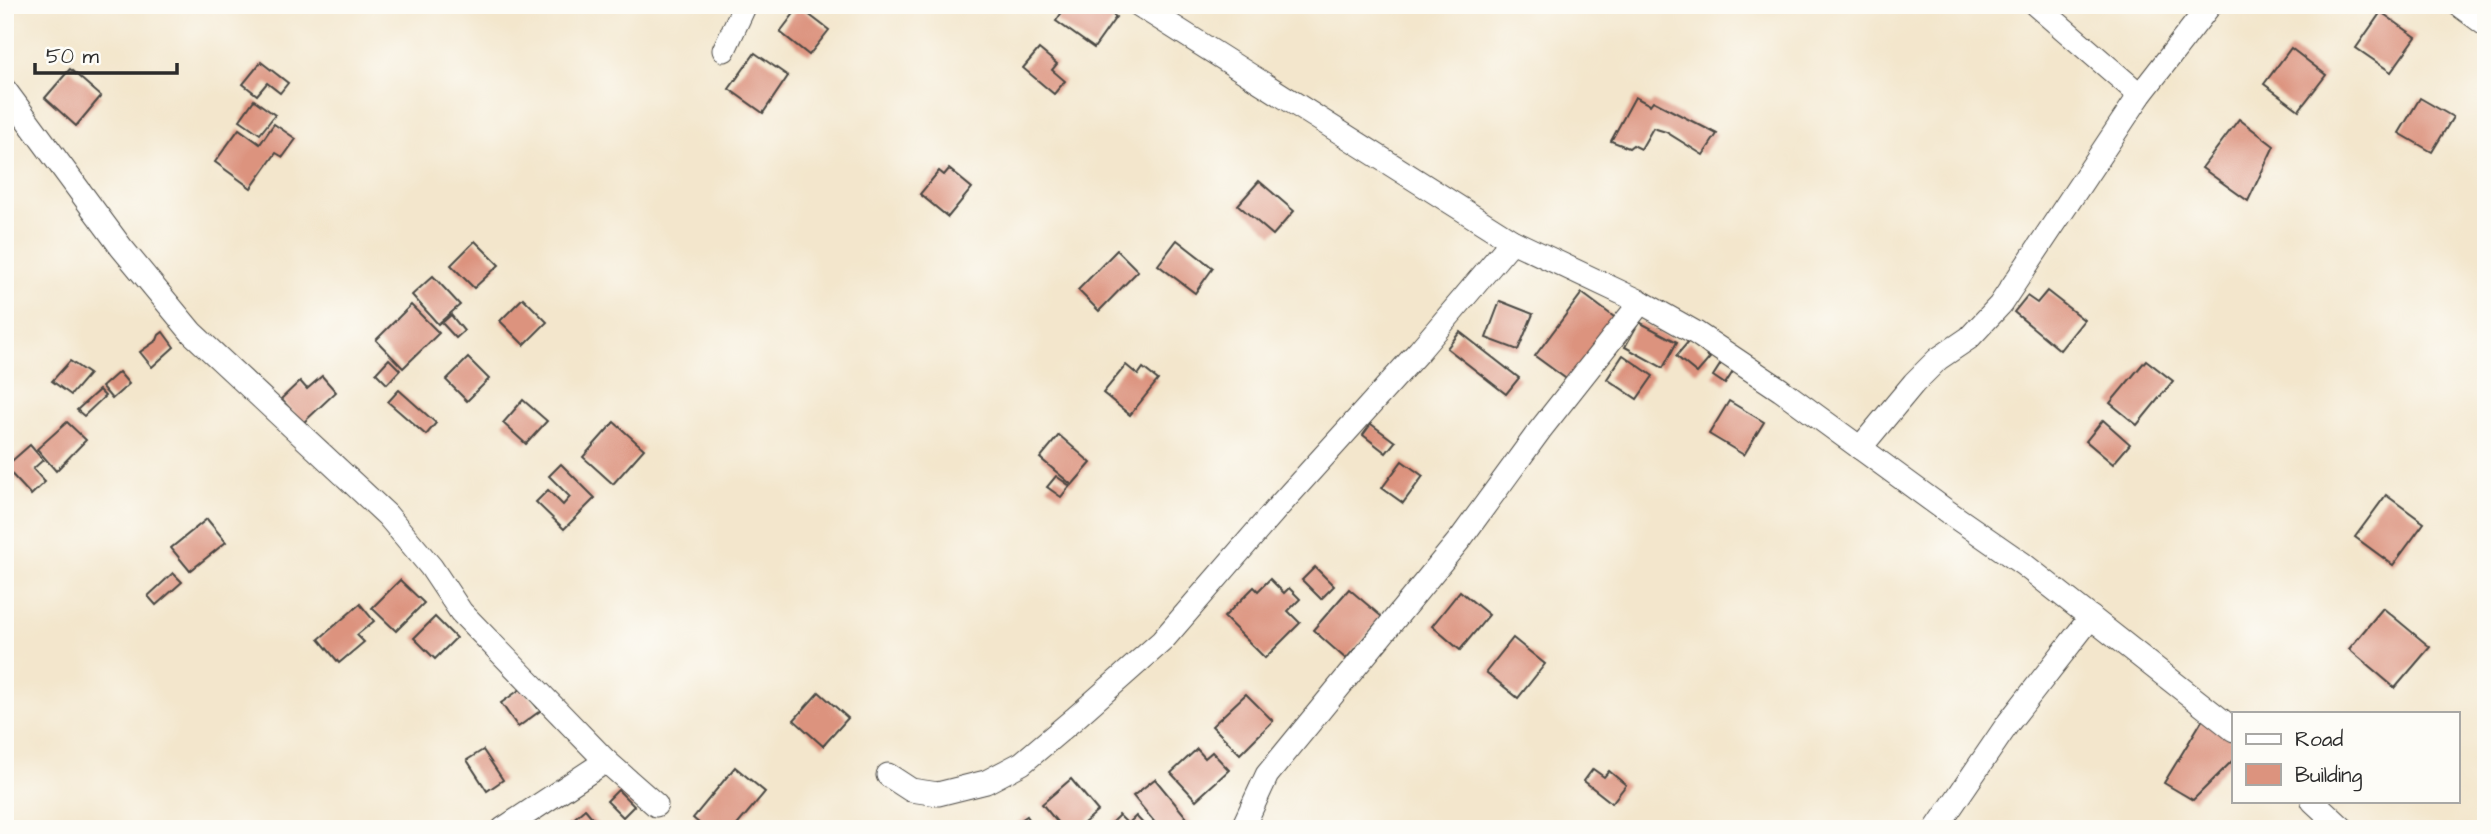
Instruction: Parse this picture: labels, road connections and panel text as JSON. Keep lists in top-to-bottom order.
{
  "legend": ["Road", "Building"],
  "scale_bar": "50 m"
}
